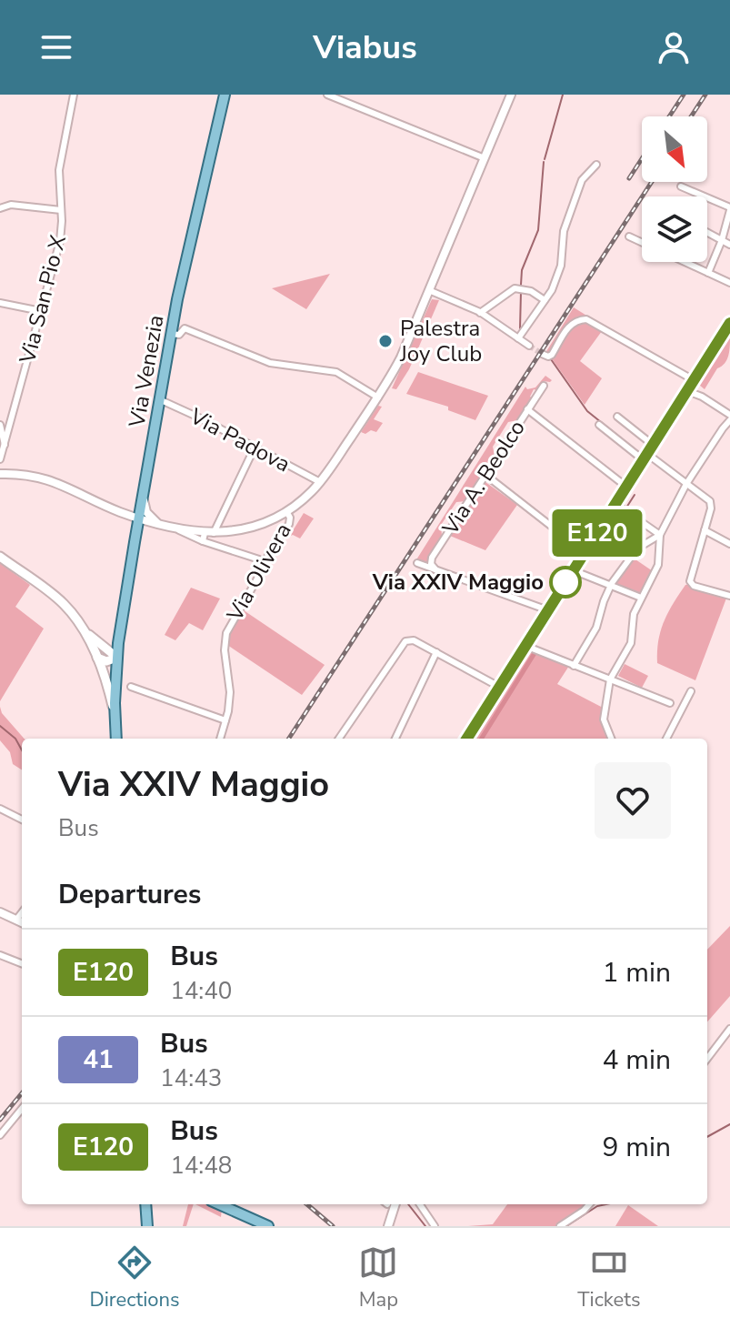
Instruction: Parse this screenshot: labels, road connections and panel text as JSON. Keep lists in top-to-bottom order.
{
  "streets": {
    "main road": ["Via Venezia"],
    "street": [
      "Via San Pio X",
      "Via Padova",
      "Via A. Beolco",
      "Via Olivera"
    ]
  },
  "crossings": [
    ["Via Venezia", "Via Padova"]
  ],
  "places": ["Palestra Joy Club", "Via XXIV Maggio"],
  "lines": ["bus line E120"],
  "north": "bottom right",
  "page": {
    "header": "Viabus",
    "on_map": "E120",
    "heading": [
      ["Via XXIV Maggio", "Bus"],
      "Departures"
    ],
    "list": [
      {
        "mark": "E120",
        "name": "Bus",
        "note": "14:40",
        "value": "1 min"
      },
      {
        "mark": "41",
        "name": "Bus",
        "note": "14:43",
        "value": "4 min"
      },
      {
        "mark": "E120",
        "name": "Bus",
        "note": "14:48",
        "value": "9 min"
      }
    ],
    "tabs": ["Directions", "Map", "Tickets"]
  }
}
